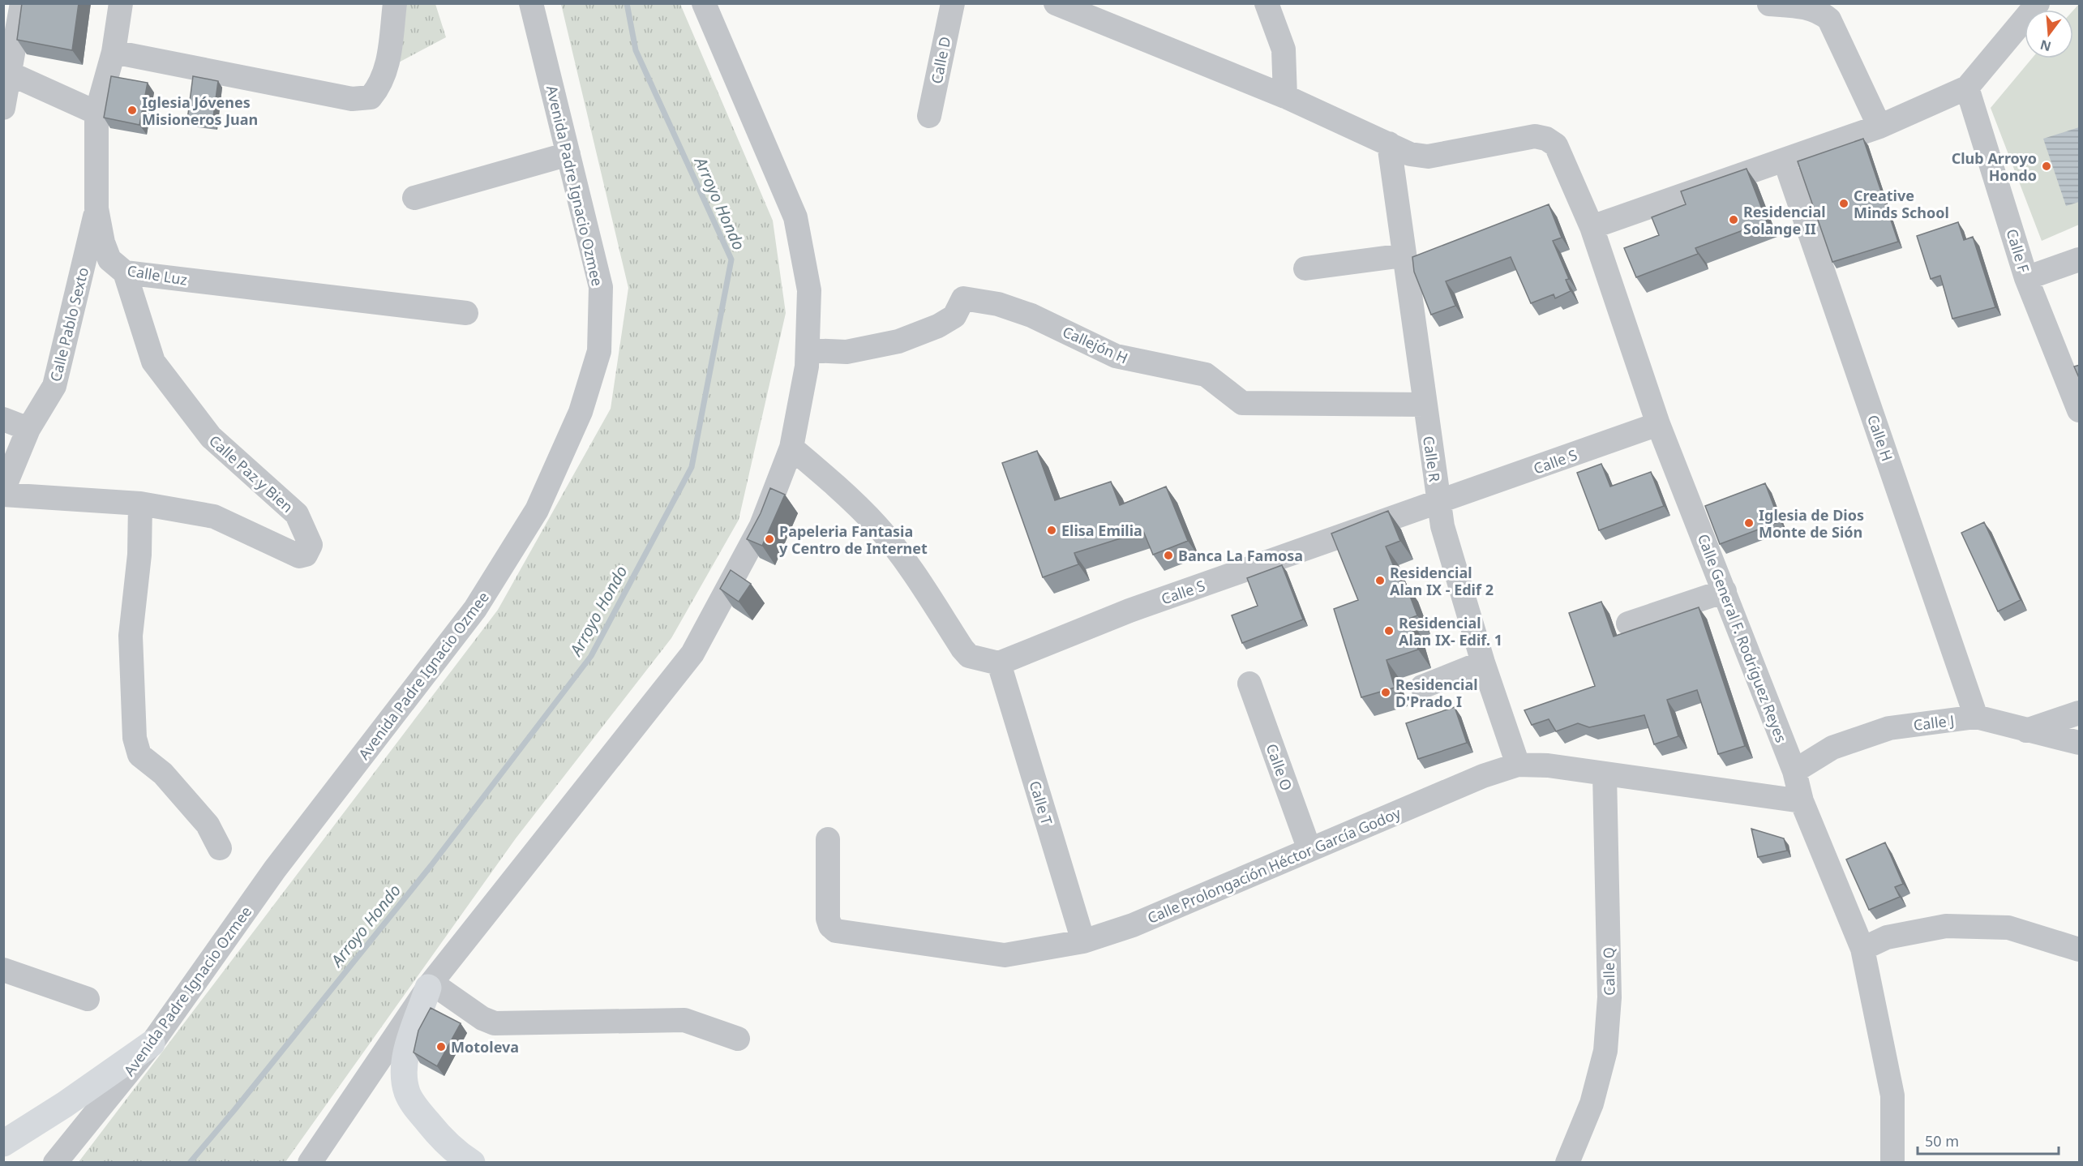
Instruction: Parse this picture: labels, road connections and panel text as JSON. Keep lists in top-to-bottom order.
{
  "streets": {
    "street": [
      "Calle D",
      "Avenida Padre Ignacio Ozmee",
      "Calle F",
      "Calle Luz",
      "Calle Pablo Sexto",
      "Callejón H",
      "Calle H",
      "Calle R",
      "Calle S",
      "Calle Paz y Bien",
      "Calle General F. Rodríguez Reyes",
      "Calle J",
      "Calle O",
      "Calle T",
      "Calle Prolongación Héctor García Godoy",
      "Calle Q"
    ]
  },
  "crossings": [
    ["Calle Luz", "Calle Pablo Sexto"],
    ["Calle Luz", "Calle Paz y Bien"],
    ["Callejón H", "Calle R"],
    ["Calle H", "Calle J"],
    ["Calle R", "Calle S"],
    ["Calle R", "Calle General F. Rodríguez Reyes"],
    ["Calle R", "Calle Prolongación Héctor García Godoy"],
    ["Calle S", "Calle General F. Rodríguez Reyes"],
    ["Calle S", "Calle T"],
    ["Calle General F. Rodríguez Reyes", "Calle J"],
    ["Calle General F. Rodríguez Reyes", "Calle Prolongación Héctor García Godoy"],
    ["Calle O", "Calle Prolongación Héctor García Godoy"],
    ["Calle T", "Calle Prolongación Héctor García Godoy"],
    ["Calle Prolongación Héctor García Godoy", "Calle Q"]
  ],
  "water": ["Arroyo Hondo"],
  "places": [
    "Iglesia Jóvenes Misioneros Juan",
    "Club Arroyo Hondo",
    "Creative Minds School",
    "Residencial Solange II",
    "Iglesia de Dios Monte de Sión",
    "Elisa Emilia",
    "Papeleria Fantasia y Centro de Internet",
    "Banca La Famosa",
    "Residencial Alan IX - Edif 2",
    "Residencial Alan IX- Edif. 1",
    "Residencial D'Prado I",
    "Motoleva"
  ],
  "scale_bar": "50 m",
  "north": "bottom"
}
